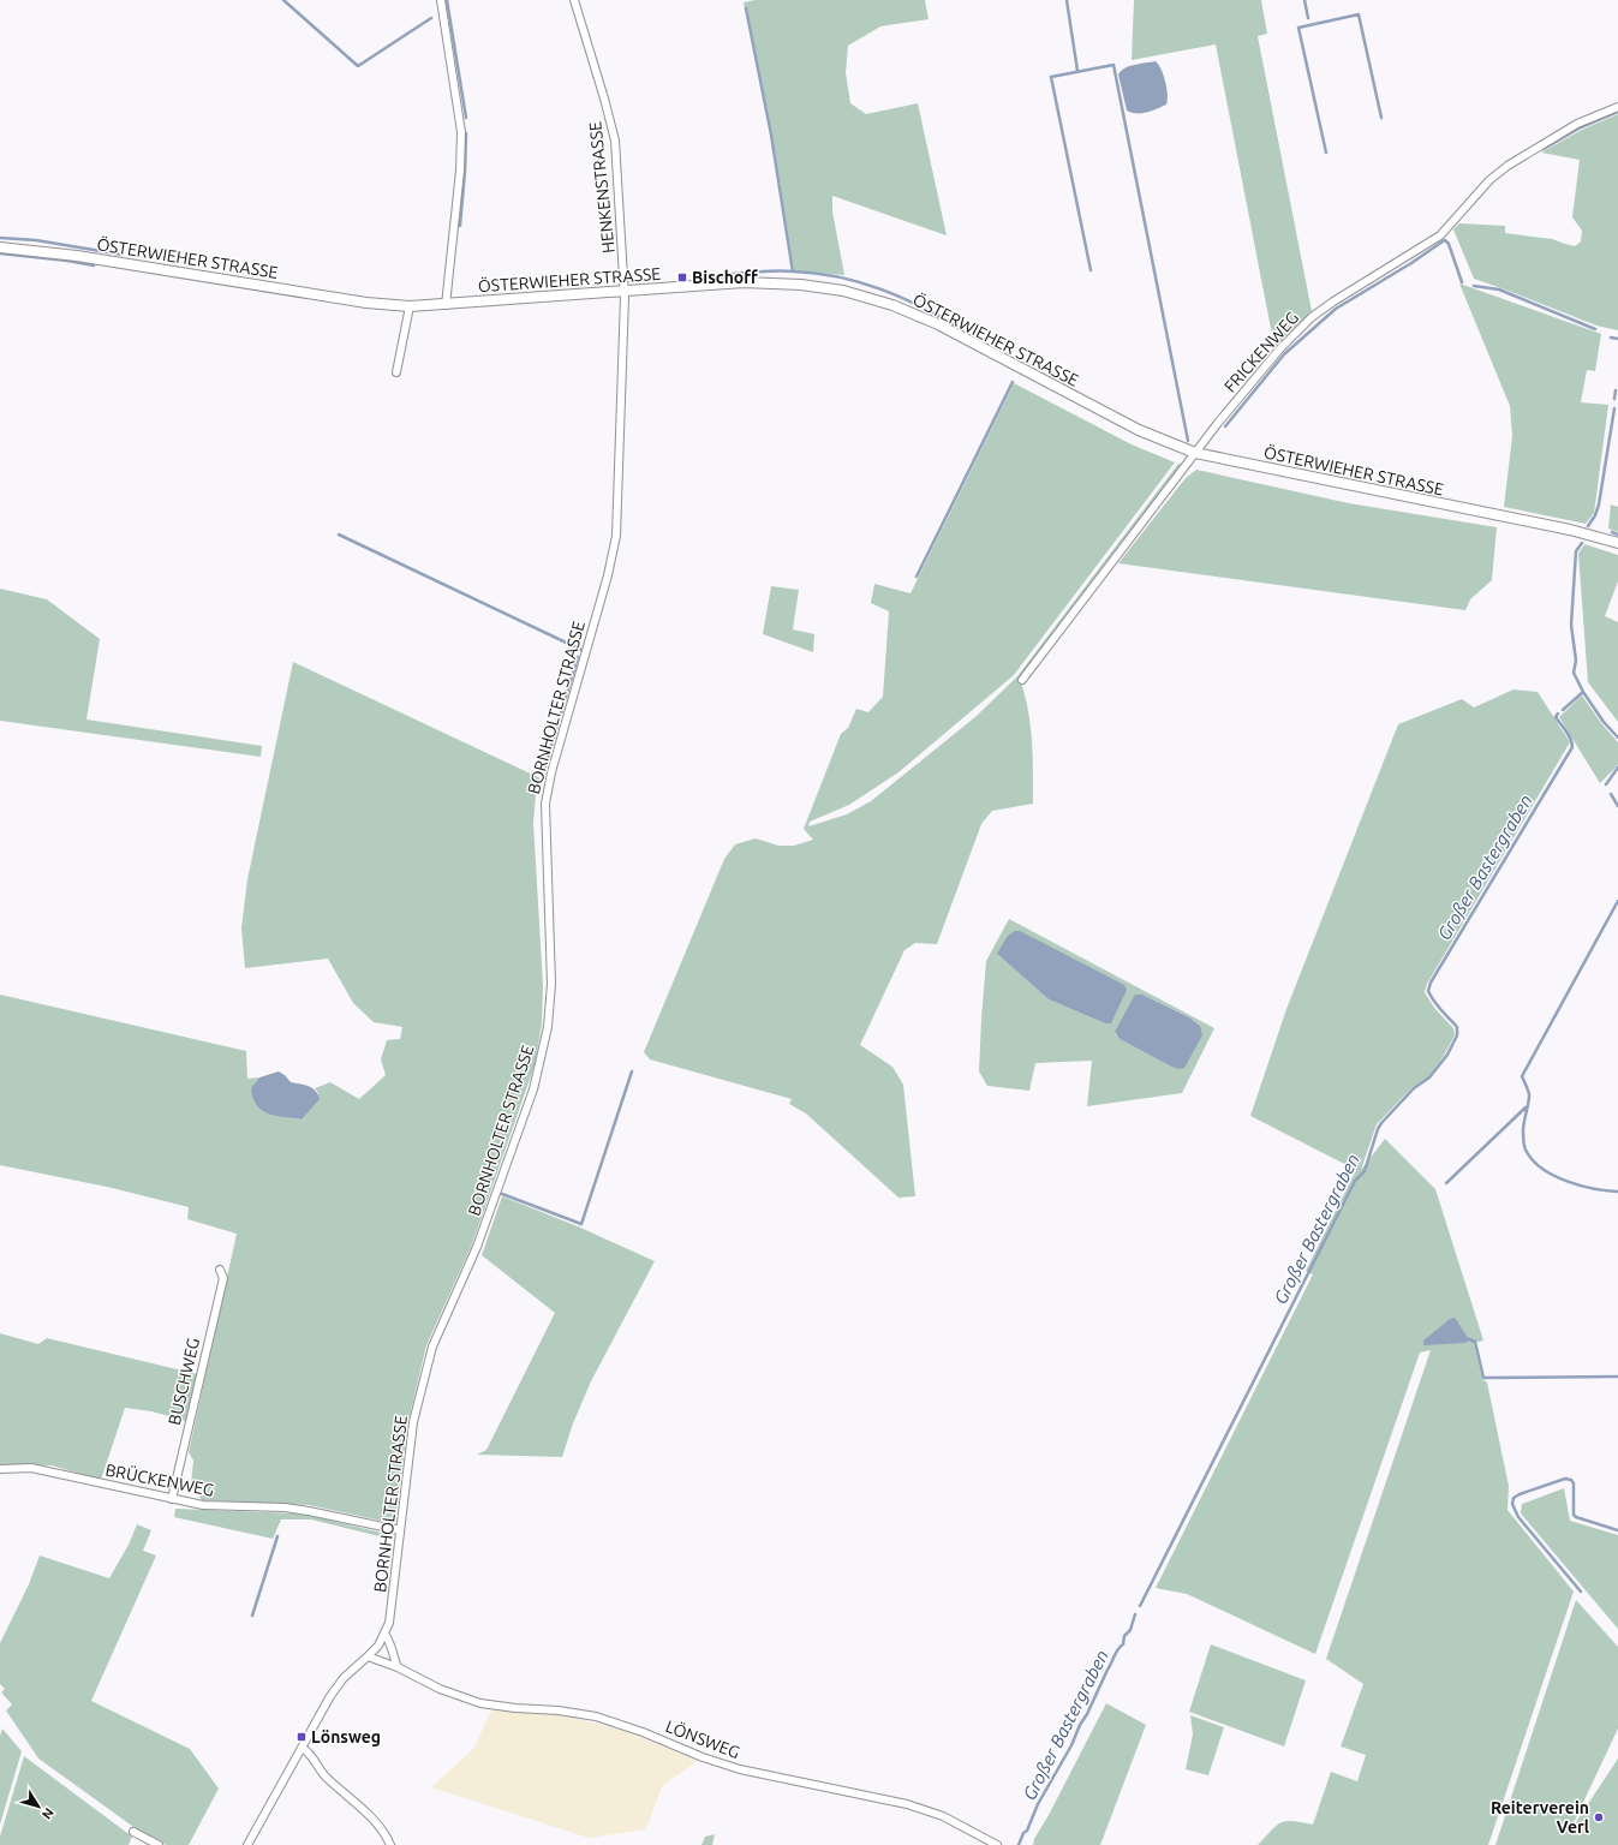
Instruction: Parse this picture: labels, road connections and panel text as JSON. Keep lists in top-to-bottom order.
{
  "streets": {
    "street": [
      "HENKENSTRASSE",
      "ÖSTERWIEHER STRASSE",
      "FRICKENWEG",
      "BORNHOLTER STRASSE",
      "BUSCHWEG",
      "BRÜCKENWEG",
      "LÖNSWEG"
    ]
  },
  "crossings": [
    ["HENKENSTRASSE", "ÖSTERWIEHER STRASSE"],
    ["HENKENSTRASSE", "BORNHOLTER STRASSE"],
    ["ÖSTERWIEHER STRASSE", "FRICKENWEG"],
    ["ÖSTERWIEHER STRASSE", "BORNHOLTER STRASSE"],
    ["BORNHOLTER STRASSE", "BRÜCKENWEG"],
    ["BORNHOLTER STRASSE", "LÖNSWEG"],
    ["BUSCHWEG", "BRÜCKENWEG"]
  ],
  "water": ["Großer Bastergraben"],
  "places": {
    "transit": ["Bischoff", "Lönsweg"],
    "other": ["Reiterverein Verl"]
  },
  "north": "bottom right"
}
